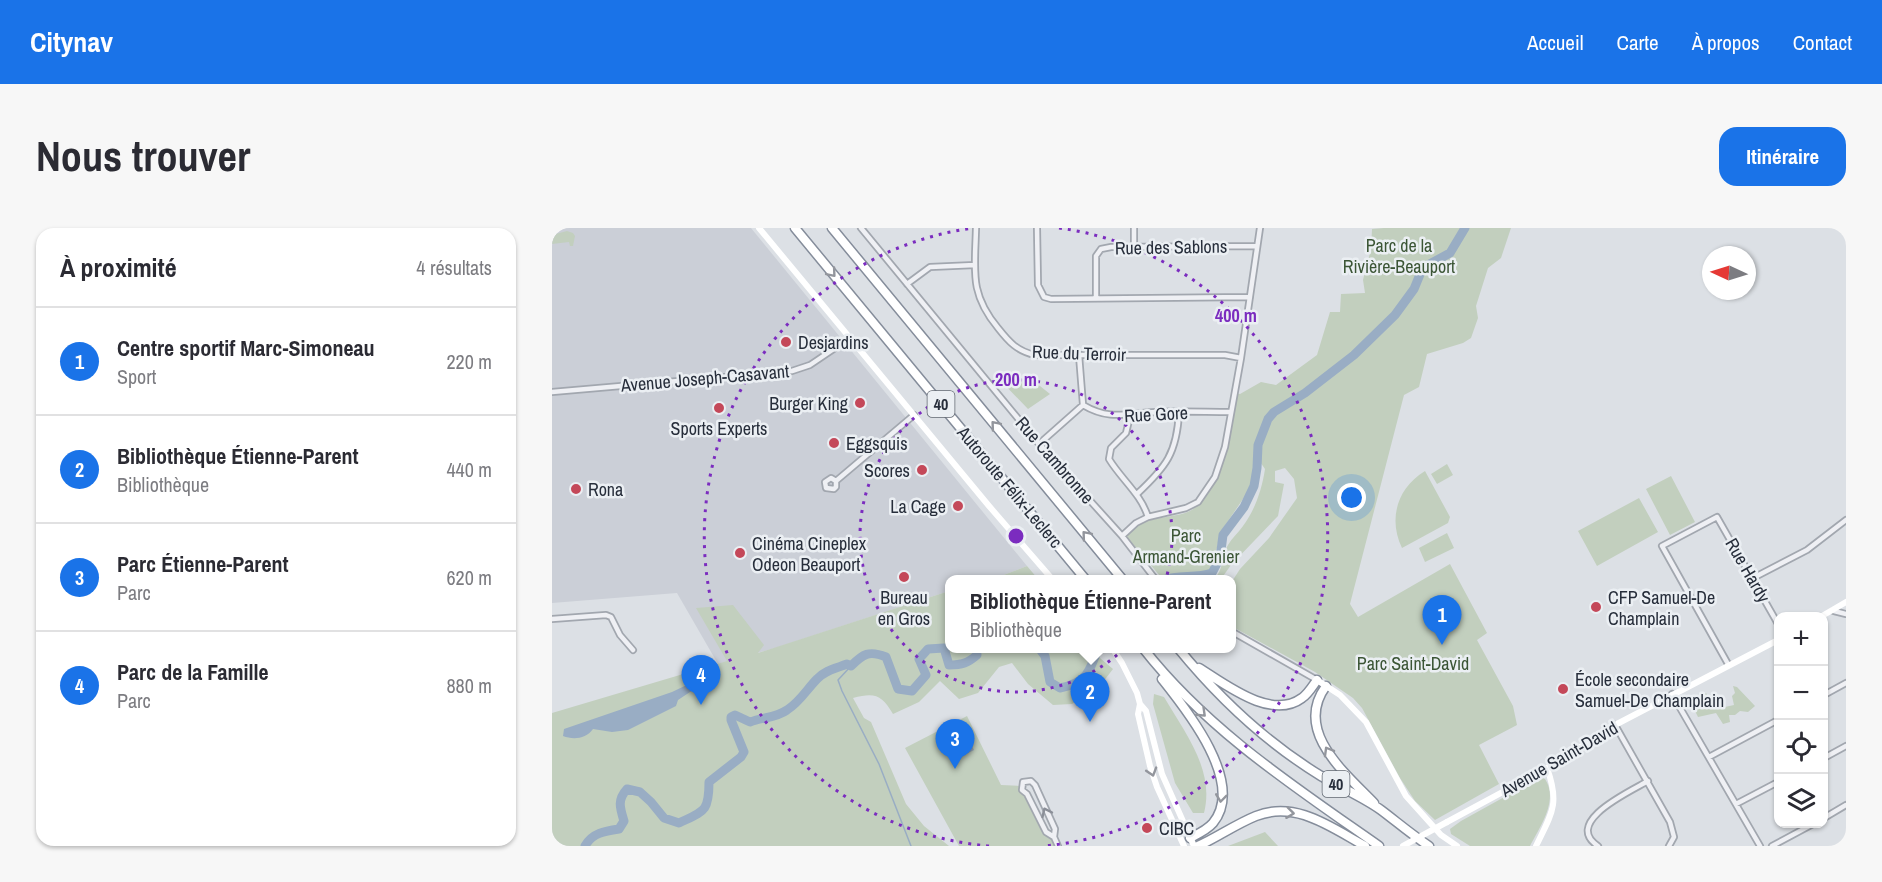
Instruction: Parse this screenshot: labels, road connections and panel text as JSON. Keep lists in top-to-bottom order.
{
  "streets": {
    "highway": ["40", "Autoroute Félix-Leclerc"],
    "street": [
      "Rue des Sablons",
      "Rue du Terroir",
      "Avenue Joseph-Casavant",
      "Rue Gore",
      "Rue Cambronne",
      "Rue Hardy",
      "Avenue Saint-David"
    ]
  },
  "crossings": [
    ["Rue Hardy", "Avenue Saint-David"]
  ],
  "parks": ["Parc de la Rivière-Beauport", "Parc Armand-Grenier", "Parc Saint-David"],
  "places": [
    "Desjardins",
    "Burger King",
    "Sports Experts",
    "Eggsquis",
    "Scores",
    "Rona",
    "La Cage",
    "Cinéma Cineplex Odeon Beauport",
    "Bureau en Gros",
    "CFP Samuel-De Champlain",
    "École secondaire Samuel-De Champlain",
    "CIBC"
  ],
  "north": "left",
  "page": {
    "header": "Citynav",
    "nav": [
      "Accueil",
      "Carte",
      "À propos",
      "Contact"
    ],
    "buttons": "Itinéraire",
    "title": "Nous trouver",
    "heading": ["À proximité", "4 résultats"],
    "list": [
      {
        "mark": "1",
        "name": "Centre sportif Marc-Simoneau",
        "note": "Sport",
        "value": "220 m"
      },
      {
        "mark": "2",
        "name": "Bibliothèque Étienne-Parent",
        "note": "Bibliothèque",
        "value": "440 m"
      },
      {
        "mark": "3",
        "name": "Parc Étienne-Parent",
        "note": "Parc",
        "value": "620 m"
      },
      {
        "mark": "4",
        "name": "Parc de la Famille",
        "note": "Parc",
        "value": "880 m"
      }
    ],
    "popup": ["Bibliothèque Étienne-Parent", "Bibliothèque"],
    "pins": [
      "1",
      "4",
      "2",
      "3"
    ],
    "map_buttons": ["+", "−"]
  },
  "rings": ["400 m", "200 m"]
}
